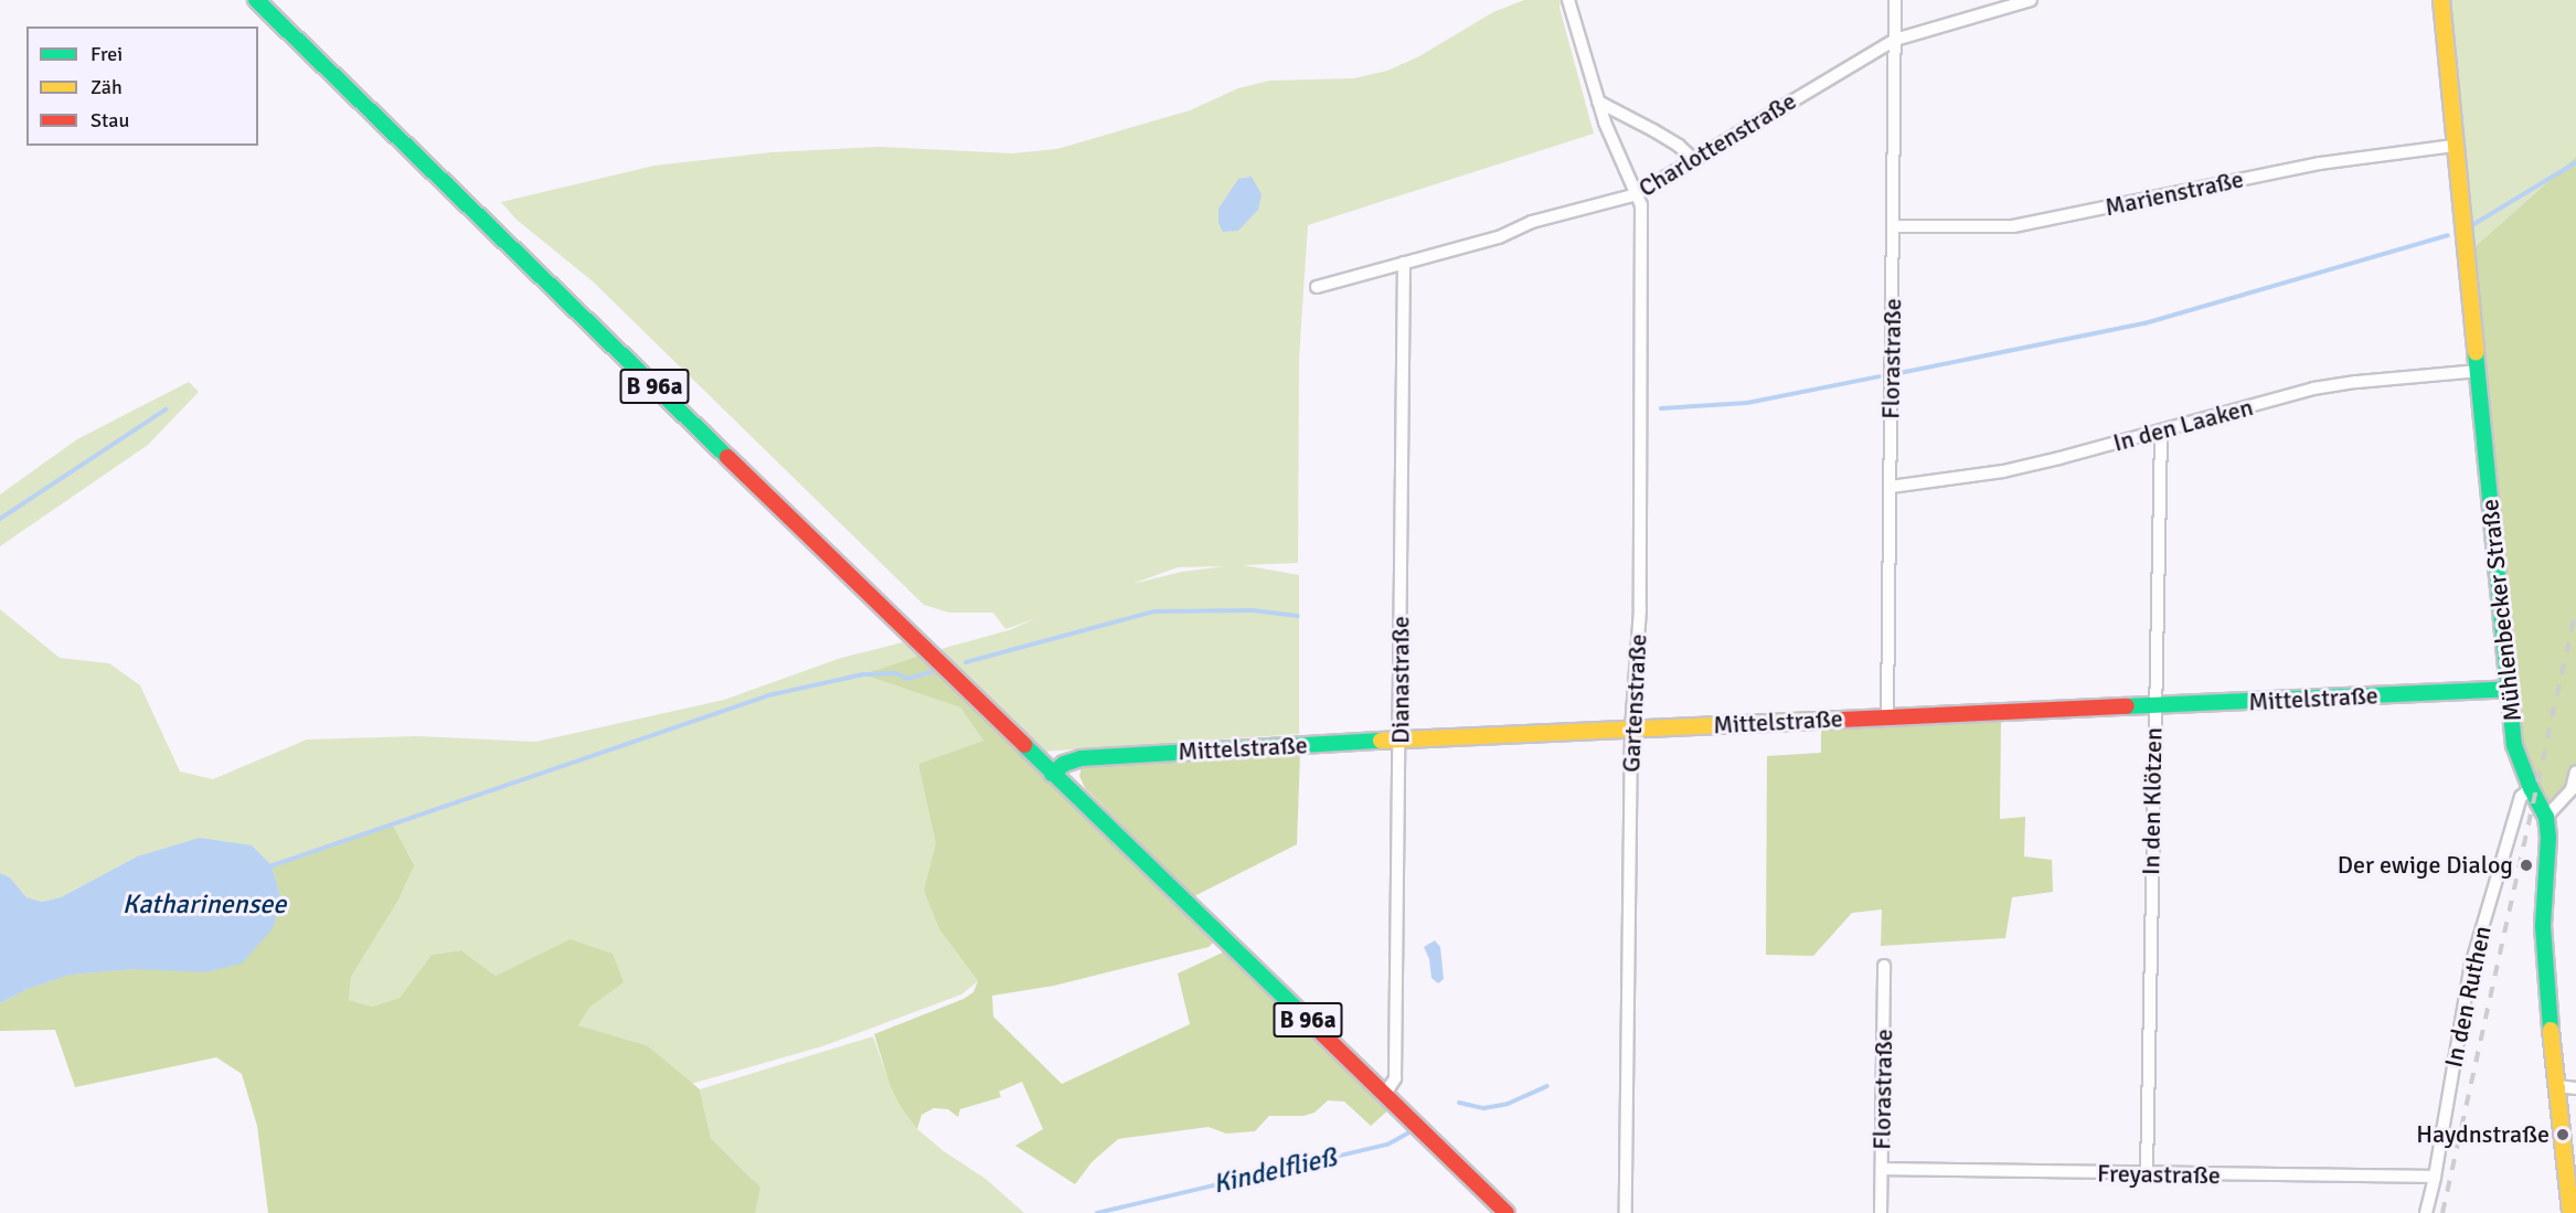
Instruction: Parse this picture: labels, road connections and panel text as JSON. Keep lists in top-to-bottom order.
{
  "streets": {
    "main road": ["B 96a", "Mühlenbecker Straße", "Mittelstraße"],
    "street": [
      "Charlottenstraße",
      "Marienstraße",
      "Florastraße",
      "In den Laaken",
      "Dianastraße",
      "Gartenstraße",
      "In den Klötzen",
      "In den Ruthen",
      "Freyastraße"
    ]
  },
  "crossings": [
    ["Charlottenstraße", "Florastraße"],
    ["Charlottenstraße", "Dianastraße"],
    ["Charlottenstraße", "Gartenstraße"],
    ["Marienstraße", "Florastraße"],
    ["Marienstraße", "Mühlenbecker Straße"],
    ["Florastraße", "In den Laaken"],
    ["Florastraße", "Mittelstraße"],
    ["Florastraße", "Freyastraße"],
    ["B 96a", "Dianastraße"],
    ["B 96a", "Mittelstraße"],
    ["In den Laaken", "Mühlenbecker Straße"],
    ["In den Laaken", "In den Klötzen"],
    ["Mühlenbecker Straße", "Mittelstraße"],
    ["Mühlenbecker Straße", "In den Ruthen"],
    ["Dianastraße", "Mittelstraße"],
    ["Mittelstraße", "Gartenstraße"],
    ["Mittelstraße", "In den Klötzen"],
    ["In den Klötzen", "Freyastraße"],
    ["In den Ruthen", "Freyastraße"]
  ],
  "water": ["Katharinensee", "Kindelfließ"],
  "places": ["Der ewige Dialog", "Haydnstraße"],
  "legend": ["Frei", "Zäh", "Stau"]
}
